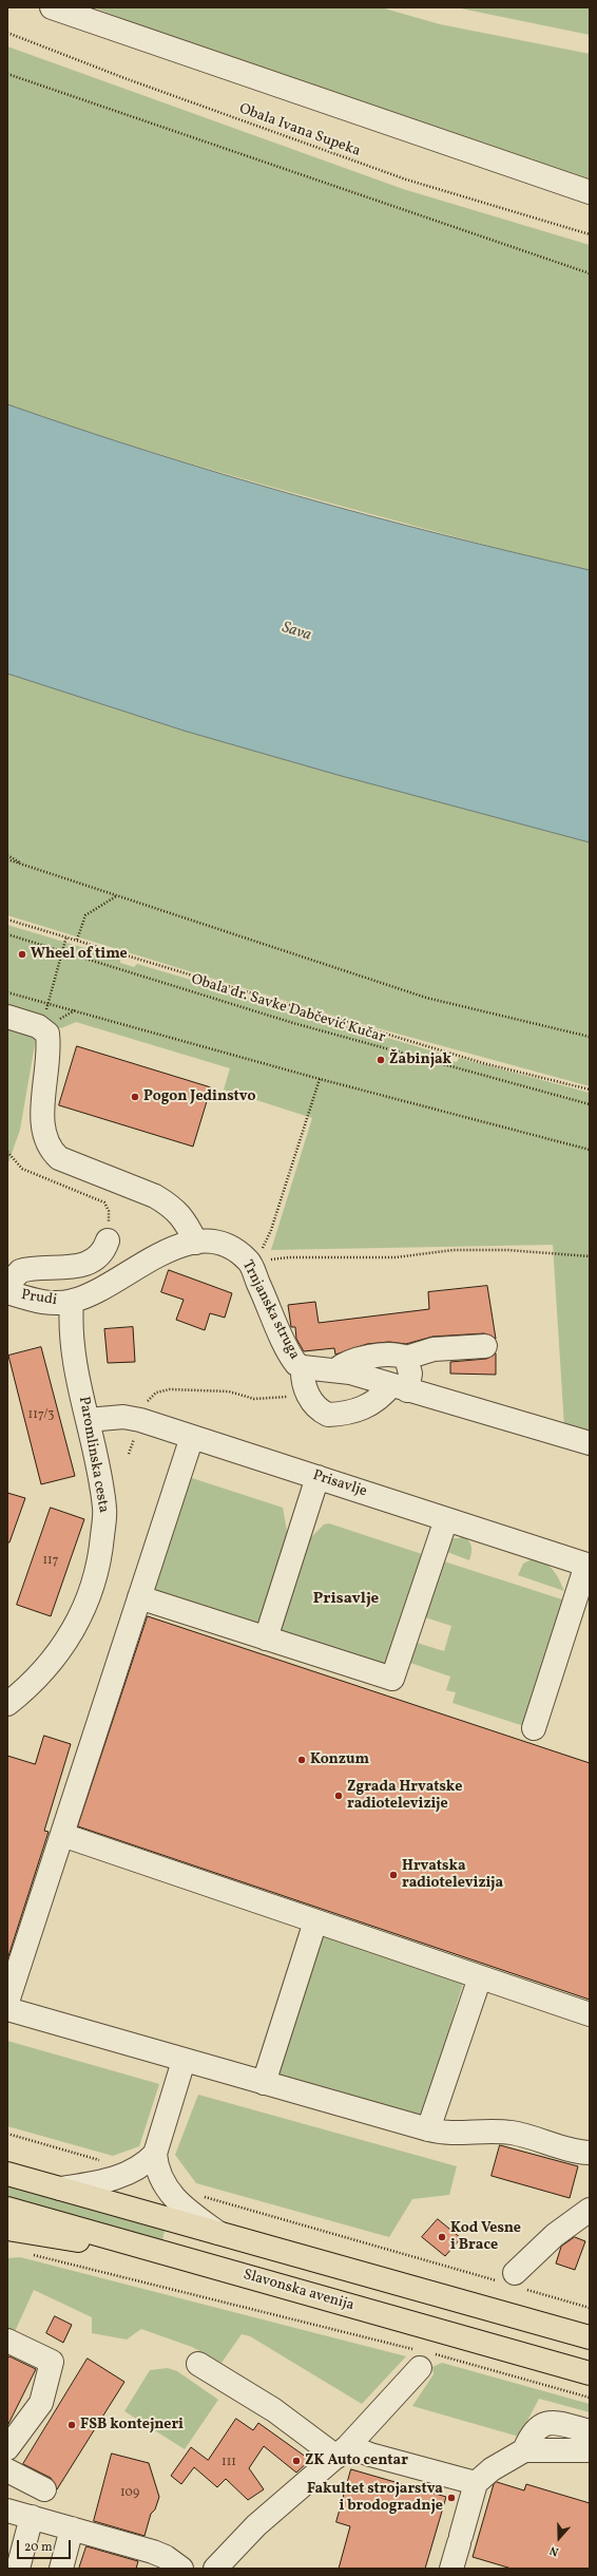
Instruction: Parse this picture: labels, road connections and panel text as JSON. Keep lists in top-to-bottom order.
{
  "streets": {
    "main road": ["Slavonska avenija"],
    "street": [
      "Prudi",
      "Trnjanska struga",
      "Paromlinska cesta",
      "Prisavlje"
    ],
    "path": ["Obala Ivana Supeka", "Obala dr. Savke Dabčević Kučar"]
  },
  "crossings": [
    ["Prudi", "Trnjanska struga"],
    ["Prudi", "Paromlinska cesta"],
    ["Trnjanska struga", "Paromlinska cesta"],
    ["Paromlinska cesta", "Prisavlje"]
  ],
  "districts": ["Prisavlje"],
  "water": ["Sava"],
  "places": [
    "Wheel of time",
    "Žabinjak",
    "Pogon Jedinstvo",
    "Konzum",
    "Zgrada Hrvatske radiotelevizije",
    "Hrvatska radiotelevizija",
    "Kod Vesne i Brace",
    "FSB kontejneri",
    "ZK Auto centar",
    "Fakultet strojarstva i brodogradnje"
  ],
  "house_numbers": [
    "117/3",
    "117",
    "111",
    "109"
  ],
  "scale_bar": "20 m",
  "north": "bottom"
}
